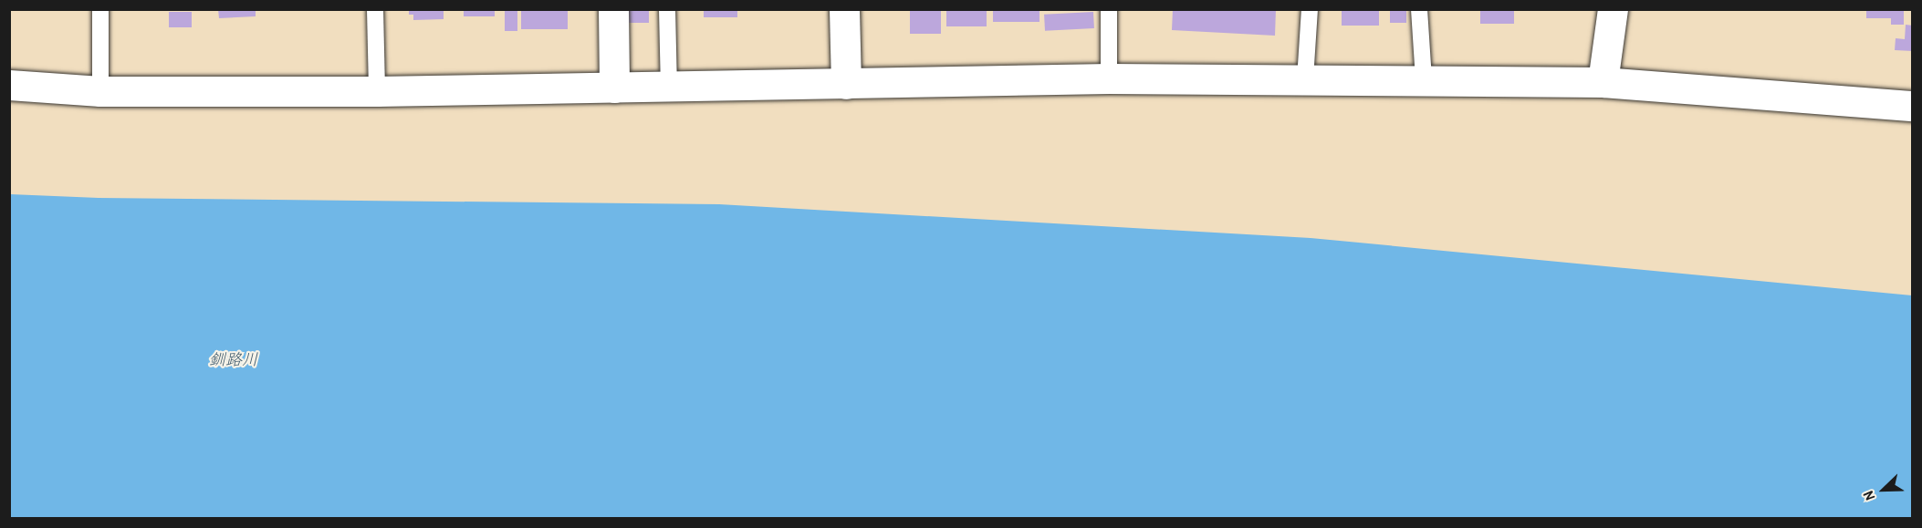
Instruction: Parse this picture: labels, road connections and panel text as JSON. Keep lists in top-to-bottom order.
{
  "water": ["釧路川"],
  "north": "bottom left"
}
